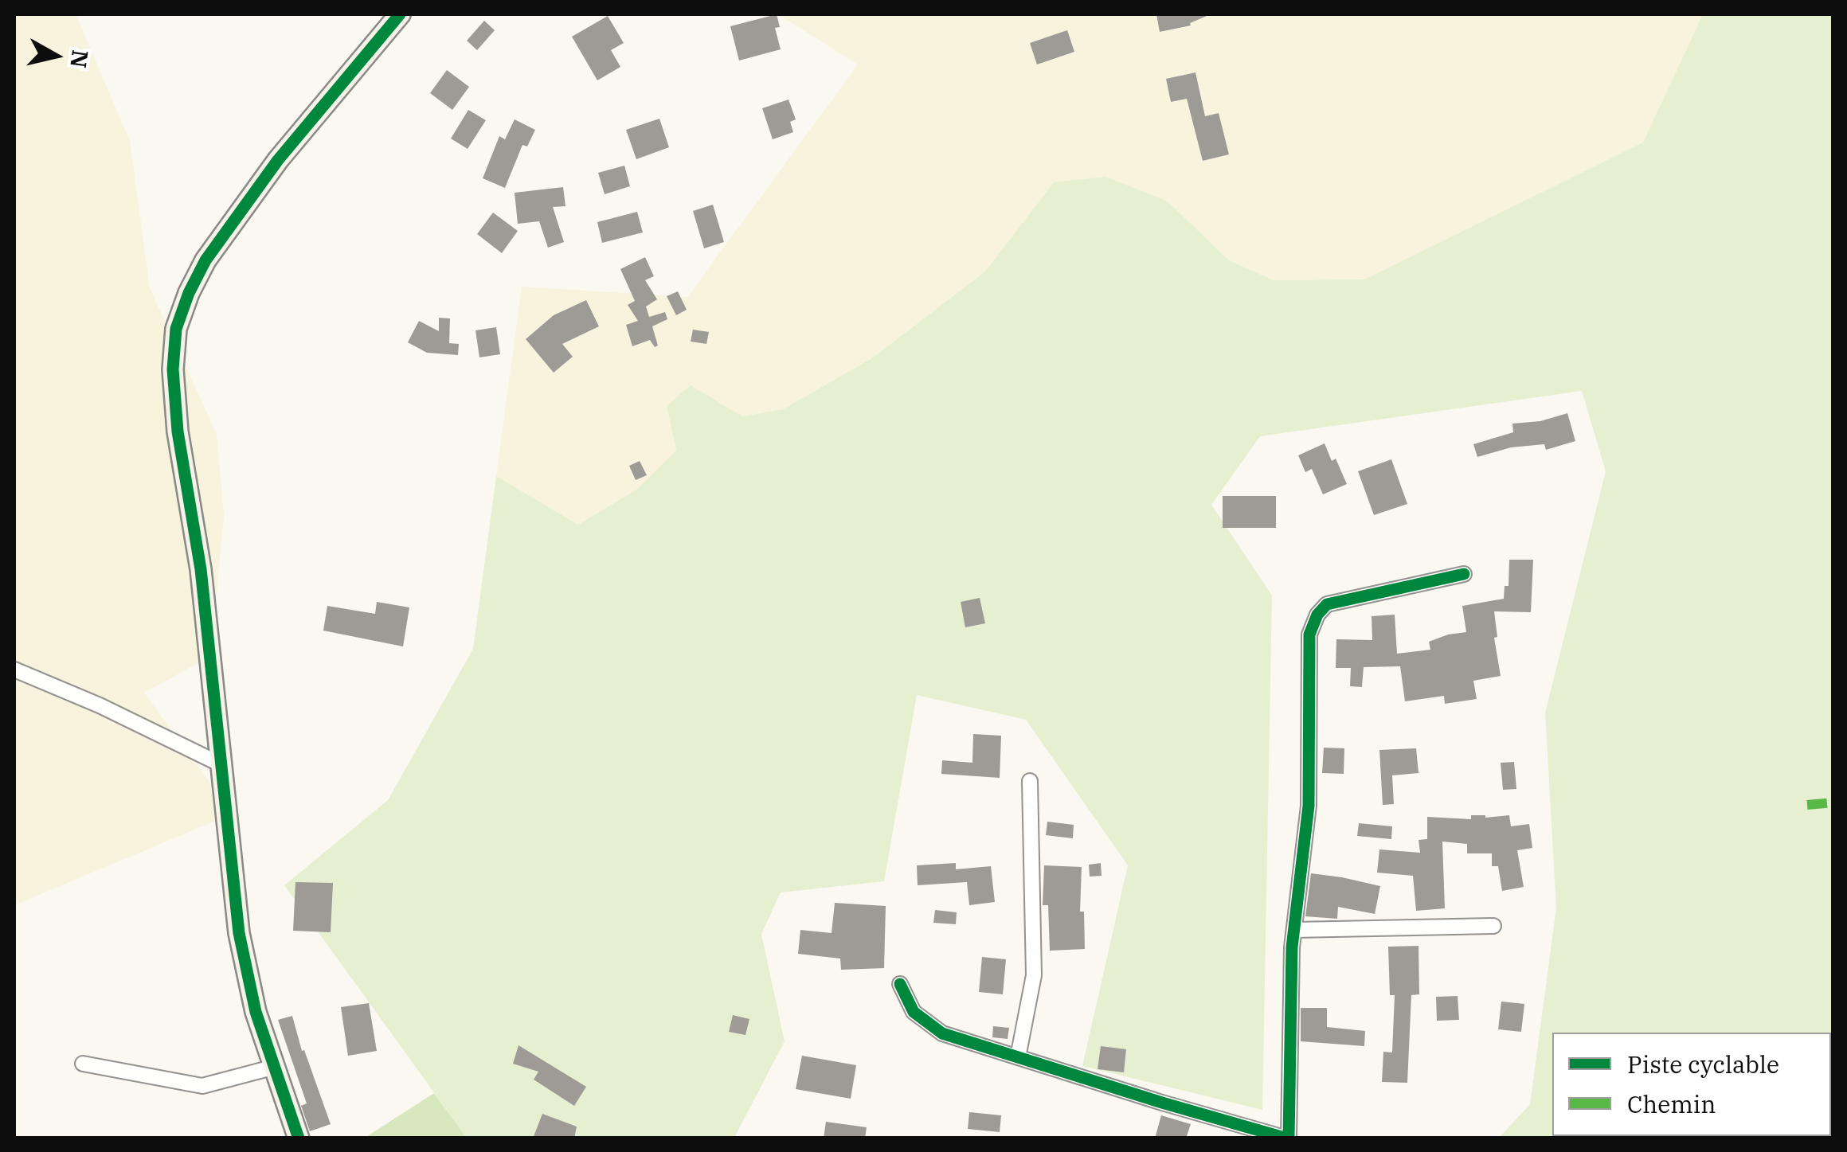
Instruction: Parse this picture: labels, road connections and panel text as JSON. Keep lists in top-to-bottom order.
{
  "legend": ["Piste cyclable", "Chemin"],
  "north": "right"
}
